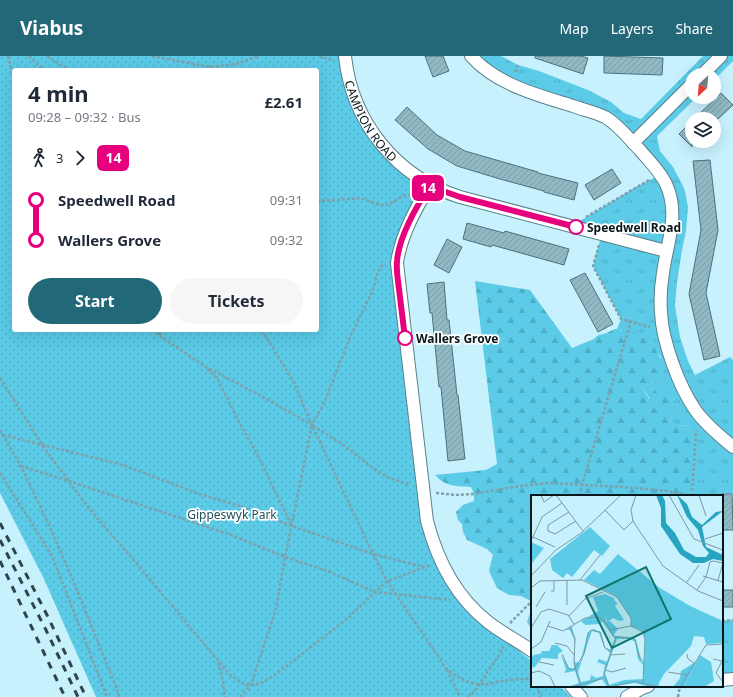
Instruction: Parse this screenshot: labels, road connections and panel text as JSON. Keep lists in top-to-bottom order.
{
  "streets": {
    "street": ["CAMPION ROAD"]
  },
  "parks": ["Gippeswyk Park"],
  "places": ["Speedwell Road", "Wallers Grove"],
  "lines": ["bus line 14"],
  "north": "bottom left",
  "page": {
    "header": "Viabus",
    "nav": ["Map", "Layers", "Share"],
    "on_map": "14",
    "heading": ["4 min", "09:28 – 09:32 · Bus", "£2.61"],
    "legs": ["3", "14"],
    "list": [
      {
        "name": "Speedwell Road",
        "value": "09:31"
      },
      {
        "name": "Wallers Grove",
        "value": "09:32"
      }
    ],
    "buttons": ["Start", "Tickets"]
  }
}
